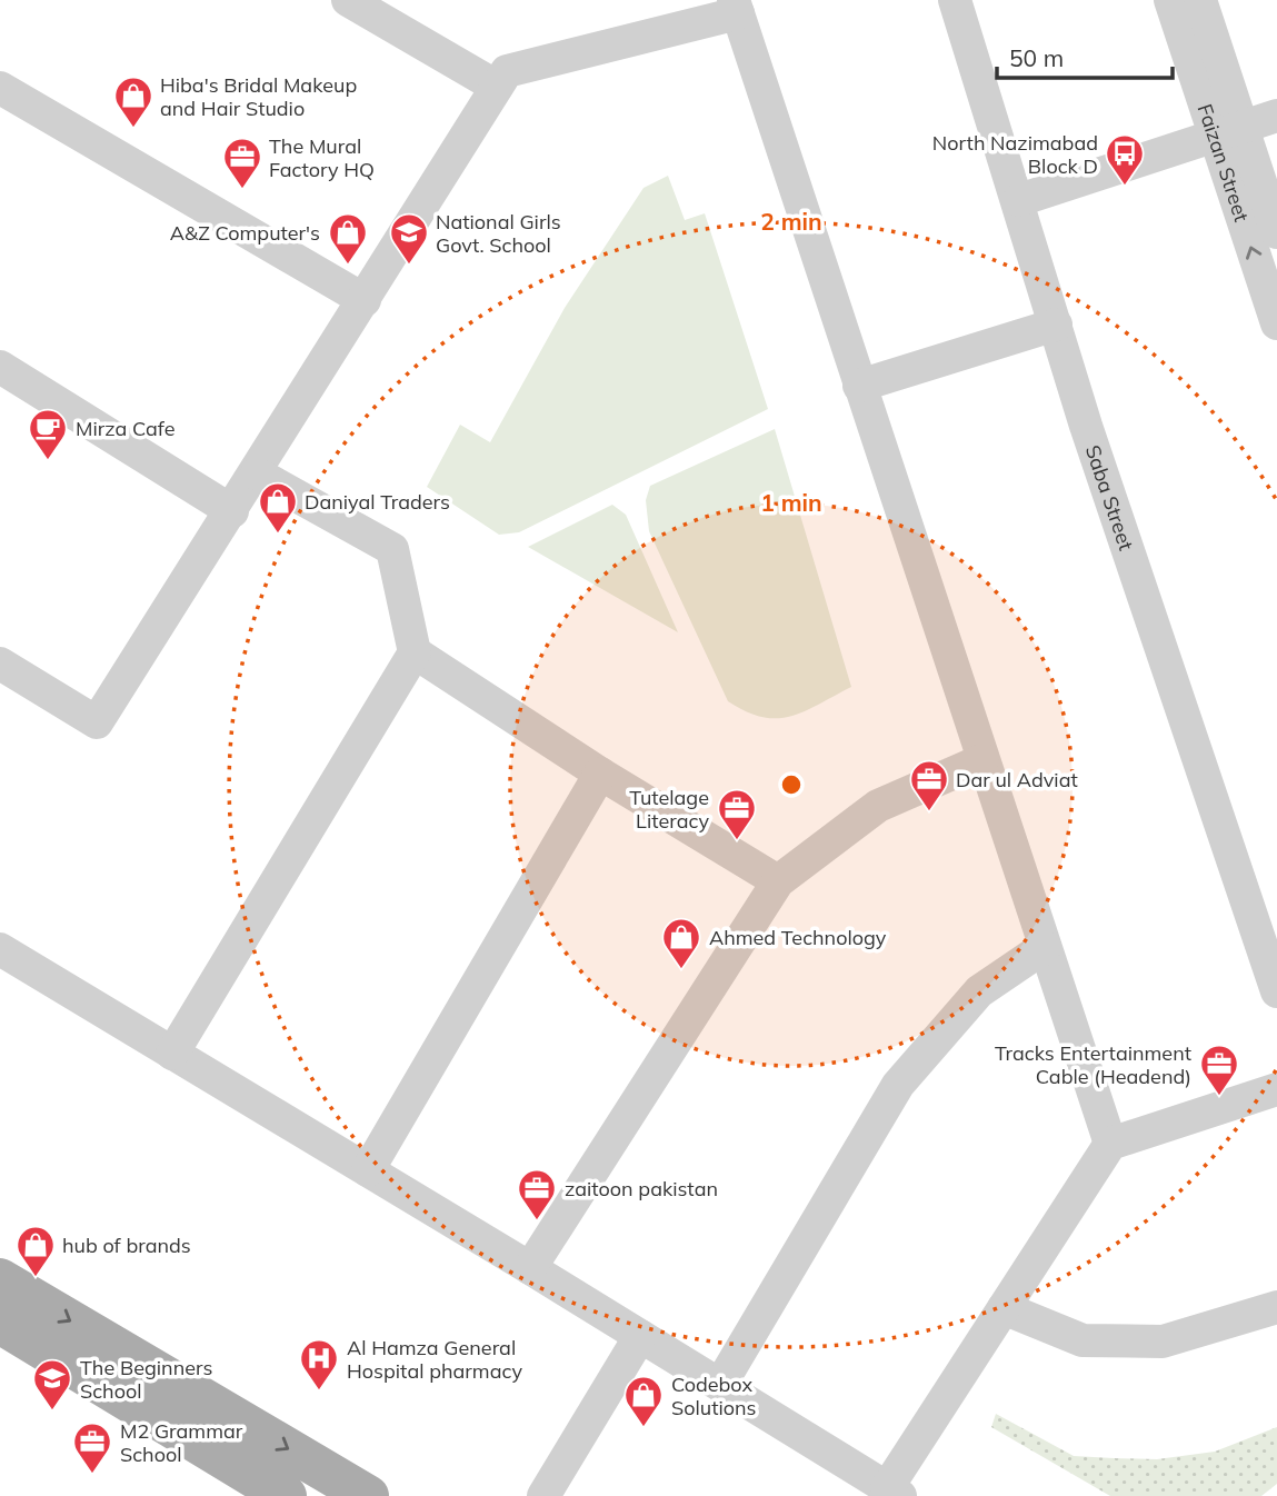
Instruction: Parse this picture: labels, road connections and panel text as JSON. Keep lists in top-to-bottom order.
{
  "streets": {
    "street": ["Faizan Street", "Saba Street"]
  },
  "places": {
    "shop": [
      "Hiba's Bridal Makeup and Hair Studio",
      "A&Z Computer's",
      "Daniyal Traders",
      "Ahmed Technology",
      "hub of brands",
      "Codebox Solutions"
    ],
    "bus stop": ["North Nazimabad Block D"],
    "office": [
      "The Mural Factory HQ",
      "Dar ul Adviat",
      "Tutelage Literacy",
      "Tracks Entertainment Cable (Headend)",
      "zaitoon pakistan",
      "M2 Grammar School"
    ],
    "school or university": ["National Girls Govt. School", "The Beginners School"],
    "cafe": ["Mirza Cafe"],
    "hospital": ["Al Hamza General Hospital pharmacy"]
  },
  "scale_bar": "50 m",
  "rings": ["2 min", "1 min"]
}
